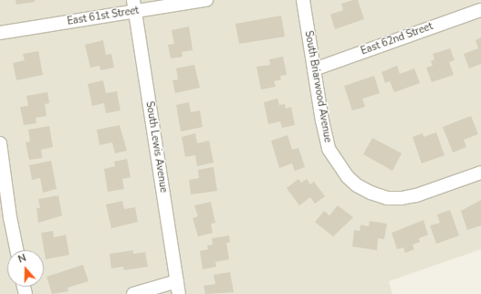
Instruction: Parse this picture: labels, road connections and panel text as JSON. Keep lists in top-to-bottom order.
{
  "streets": {
    "street": [
      "East 61st Street",
      "East 62nd Street",
      "South Briarwood Avenue",
      "South Lewis Avenue"
    ]
  },
  "crossings": [
    ["East 61st Street", "South Lewis Avenue"],
    ["East 62nd Street", "South Briarwood Avenue"]
  ],
  "north": "top"
}
